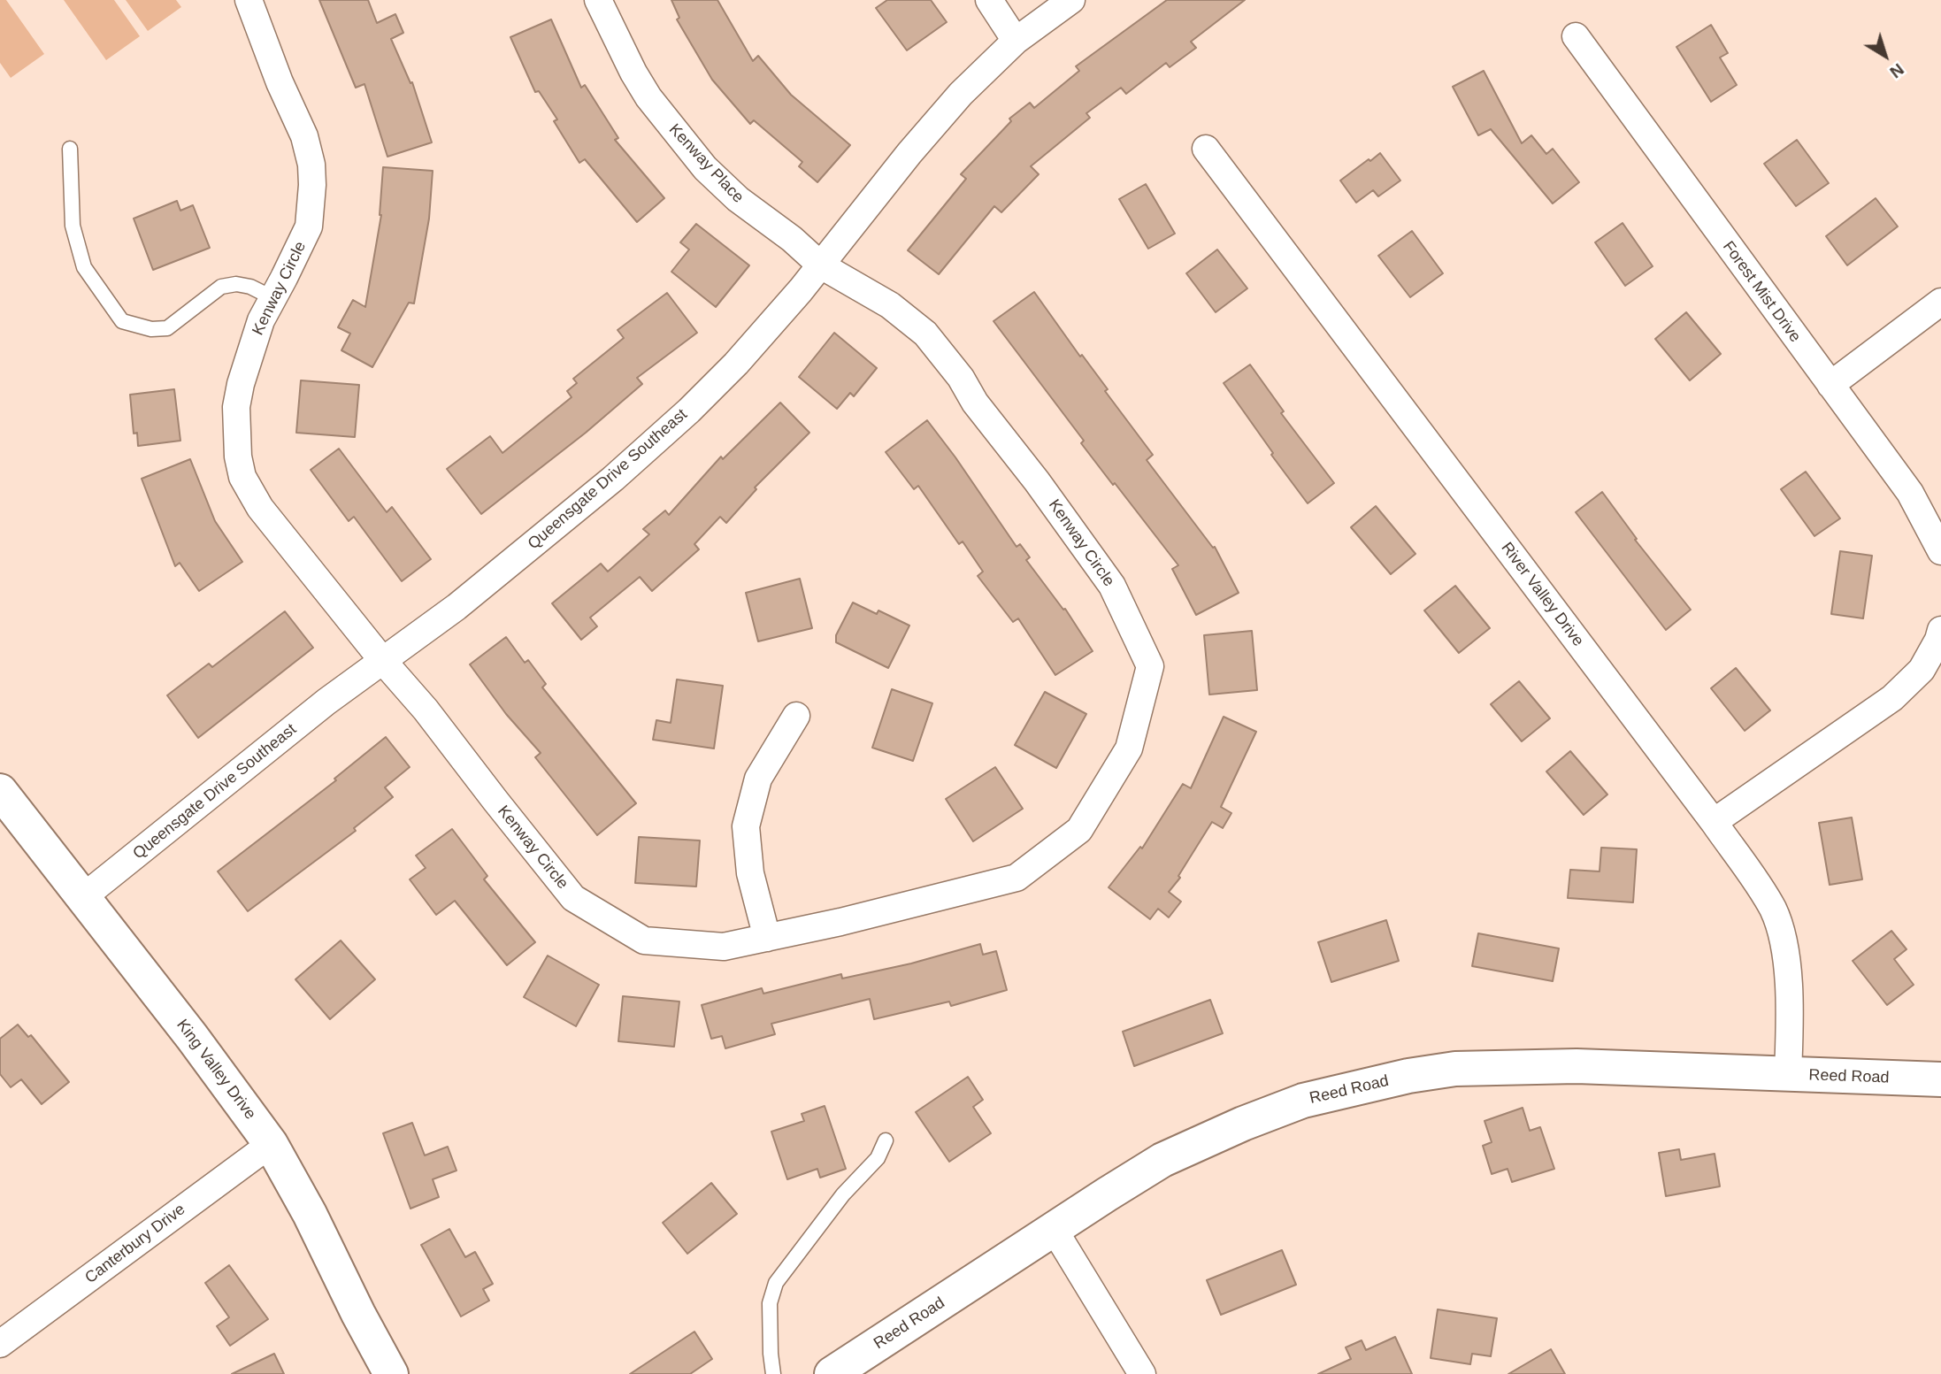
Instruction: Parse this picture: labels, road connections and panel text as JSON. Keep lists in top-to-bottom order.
{
  "streets": {
    "street": [
      "Kenway Place",
      "Kenway Circle",
      "Forest Mist Drive",
      "Queensgate Drive Southeast",
      "River Valley Drive",
      "King Valley Drive",
      "Reed Road",
      "Canterbury Drive"
    ]
  },
  "crossings": [
    ["Kenway Place", "Kenway Circle"],
    ["Kenway Place", "Queensgate Drive Southeast"],
    ["Kenway Circle", "Queensgate Drive Southeast"],
    ["Queensgate Drive Southeast", "King Valley Drive"],
    ["River Valley Drive", "Reed Road"],
    ["King Valley Drive", "Canterbury Drive"]
  ],
  "north": "bottom right"
}
